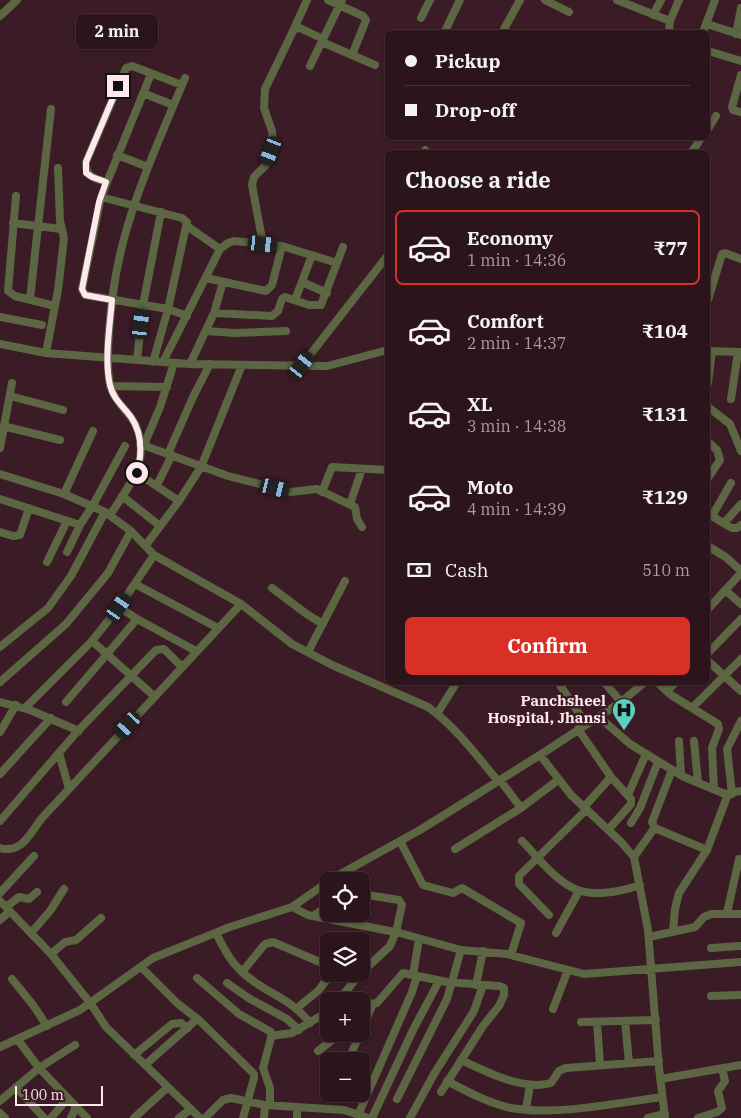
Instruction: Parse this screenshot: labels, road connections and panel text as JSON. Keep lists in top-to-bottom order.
{
  "places": {
    "hospital": ["Panchsheel Hospital, Jhansi"]
  },
  "scale_bar": "100 m",
  "page": {
    "bubble": "2 min",
    "banner": ["Pickup", "Drop-off"],
    "heading": "Choose a ride",
    "list": [
      {
        "name": "Economy",
        "note": "1 min · 14:36",
        "value": "₹77"
      },
      {
        "name": "Comfort",
        "note": "2 min · 14:37",
        "value": "₹104"
      },
      {
        "name": "XL",
        "note": "3 min · 14:38",
        "value": "₹131"
      },
      {
        "name": "Moto",
        "note": "4 min · 14:39",
        "value": "₹129"
      }
    ],
    "pay": ["Cash", "510 m"],
    "buttons": "Confirm",
    "map_buttons": ["+", "−"],
    "scale": "100 m"
  }
}
